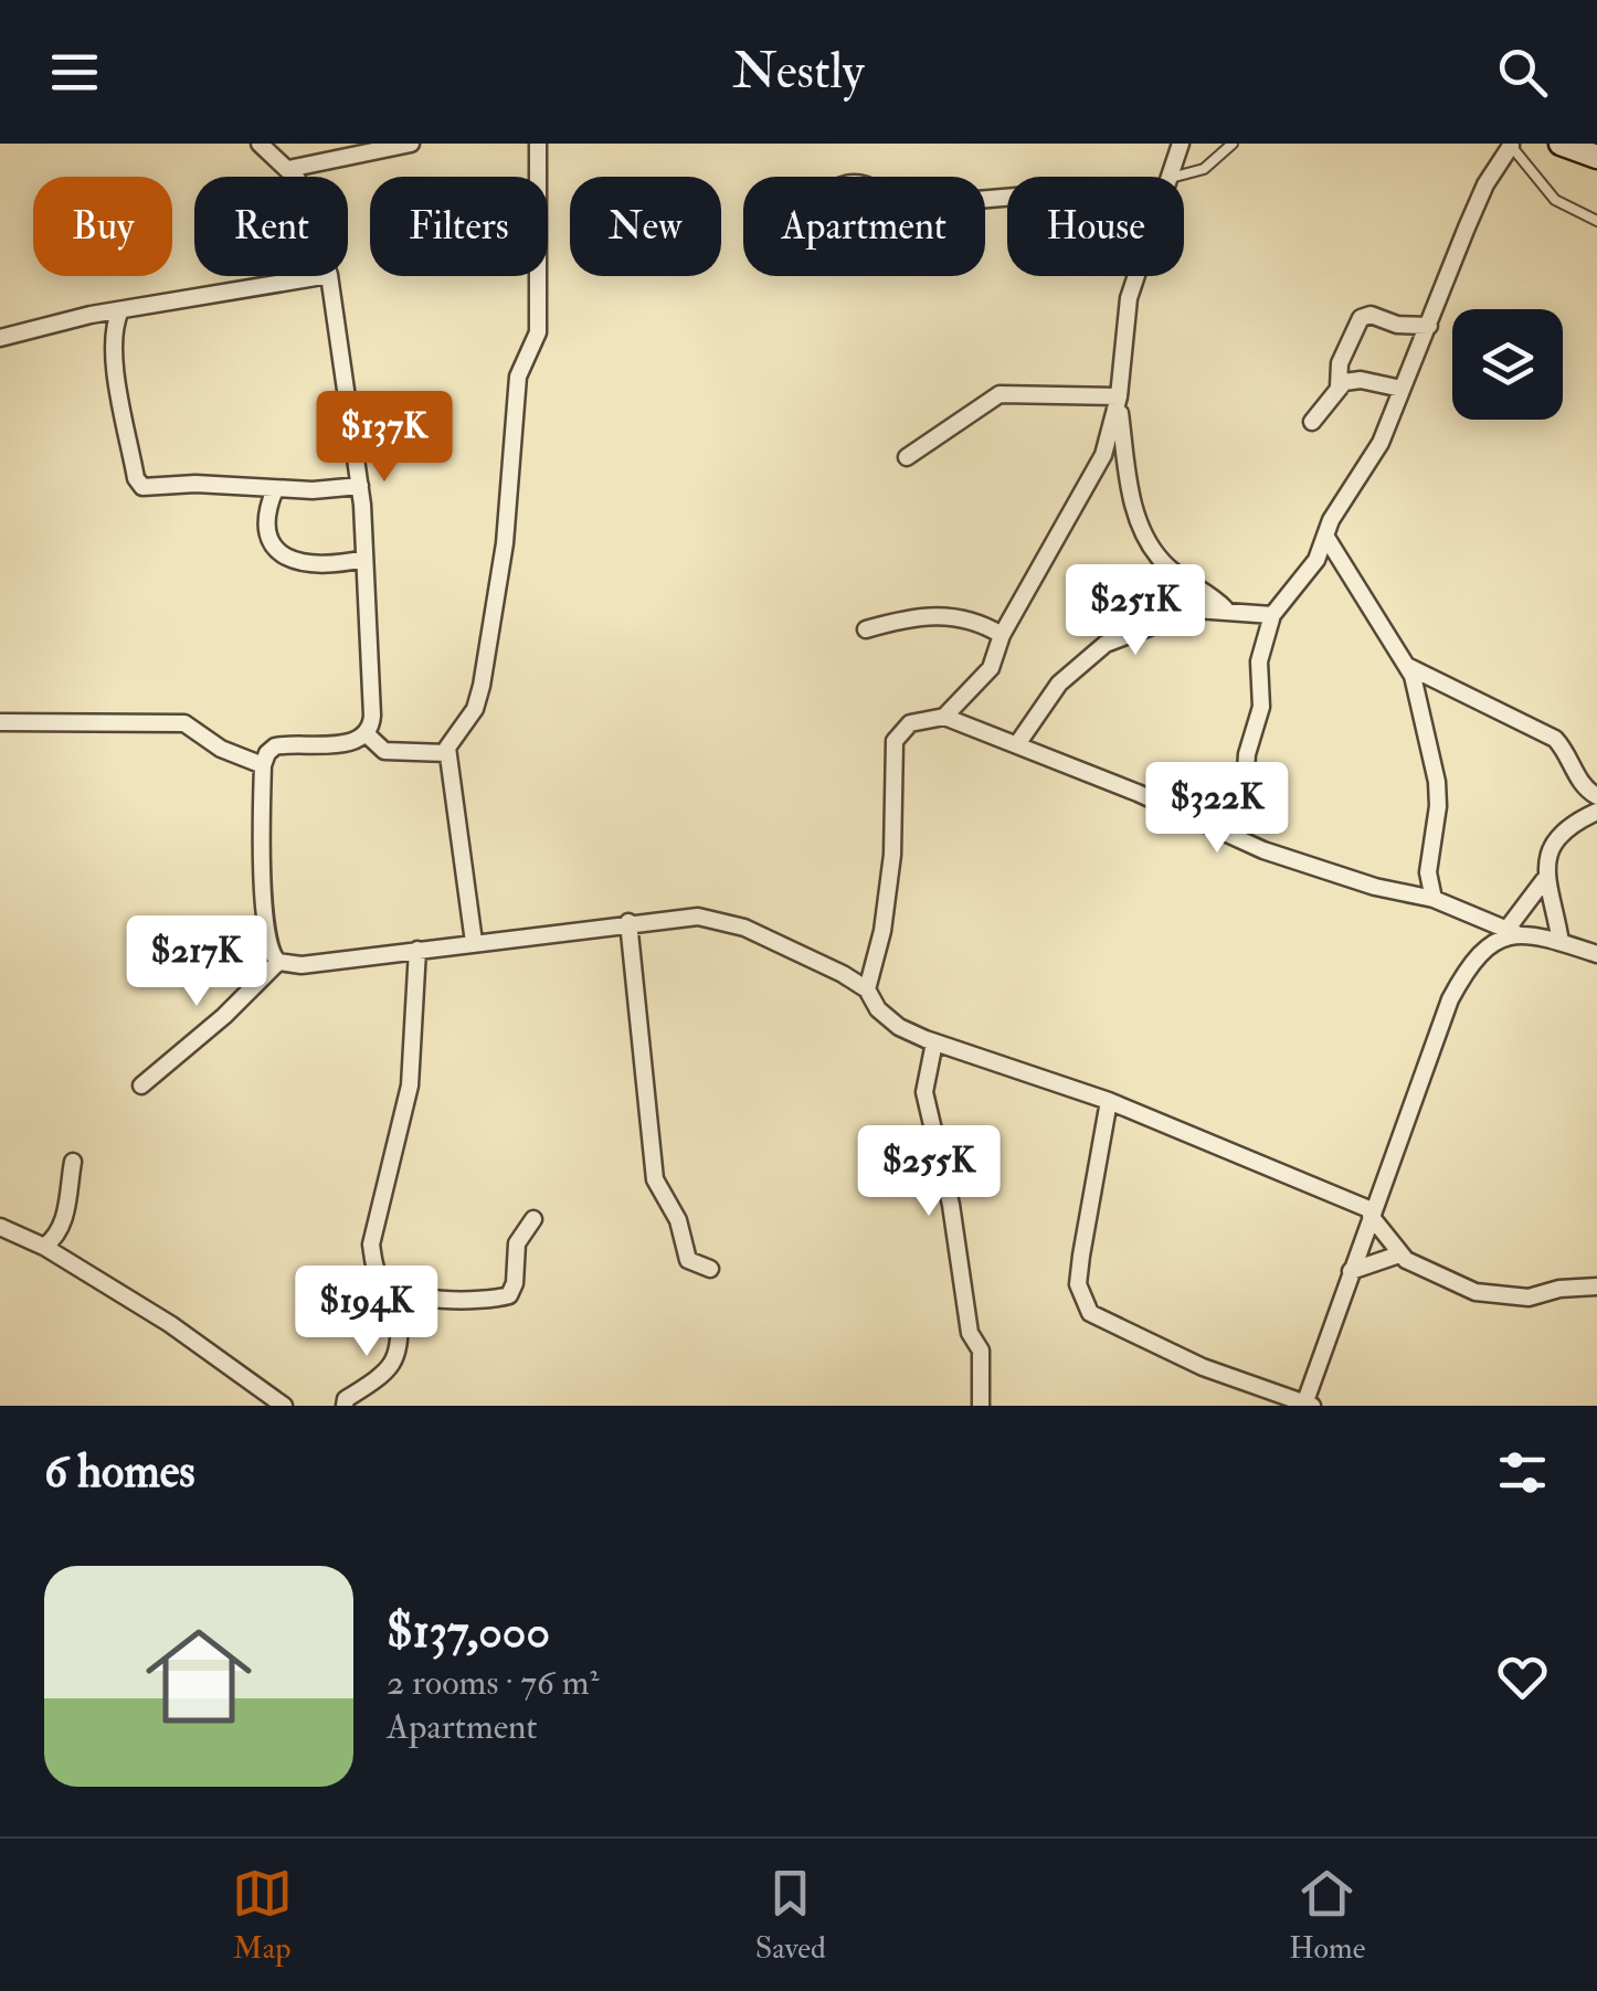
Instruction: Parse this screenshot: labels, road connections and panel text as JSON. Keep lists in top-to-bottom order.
{
  "page": {
    "header": "Nestly",
    "chip": [
      "Buy",
      "Rent",
      "Filters",
      "New",
      "Apartment",
      "House"
    ],
    "price": [
      "$137K",
      "$251K",
      "$322K",
      "$217K",
      "$255K",
      "$194K"
    ],
    "heading": "6 homes",
    "list": [
      {
        "name": "$137,000",
        "note": "2 rooms · 76 m² · Apartment"
      }
    ],
    "tabs": ["Map", "Saved", "Home"]
  }
}
